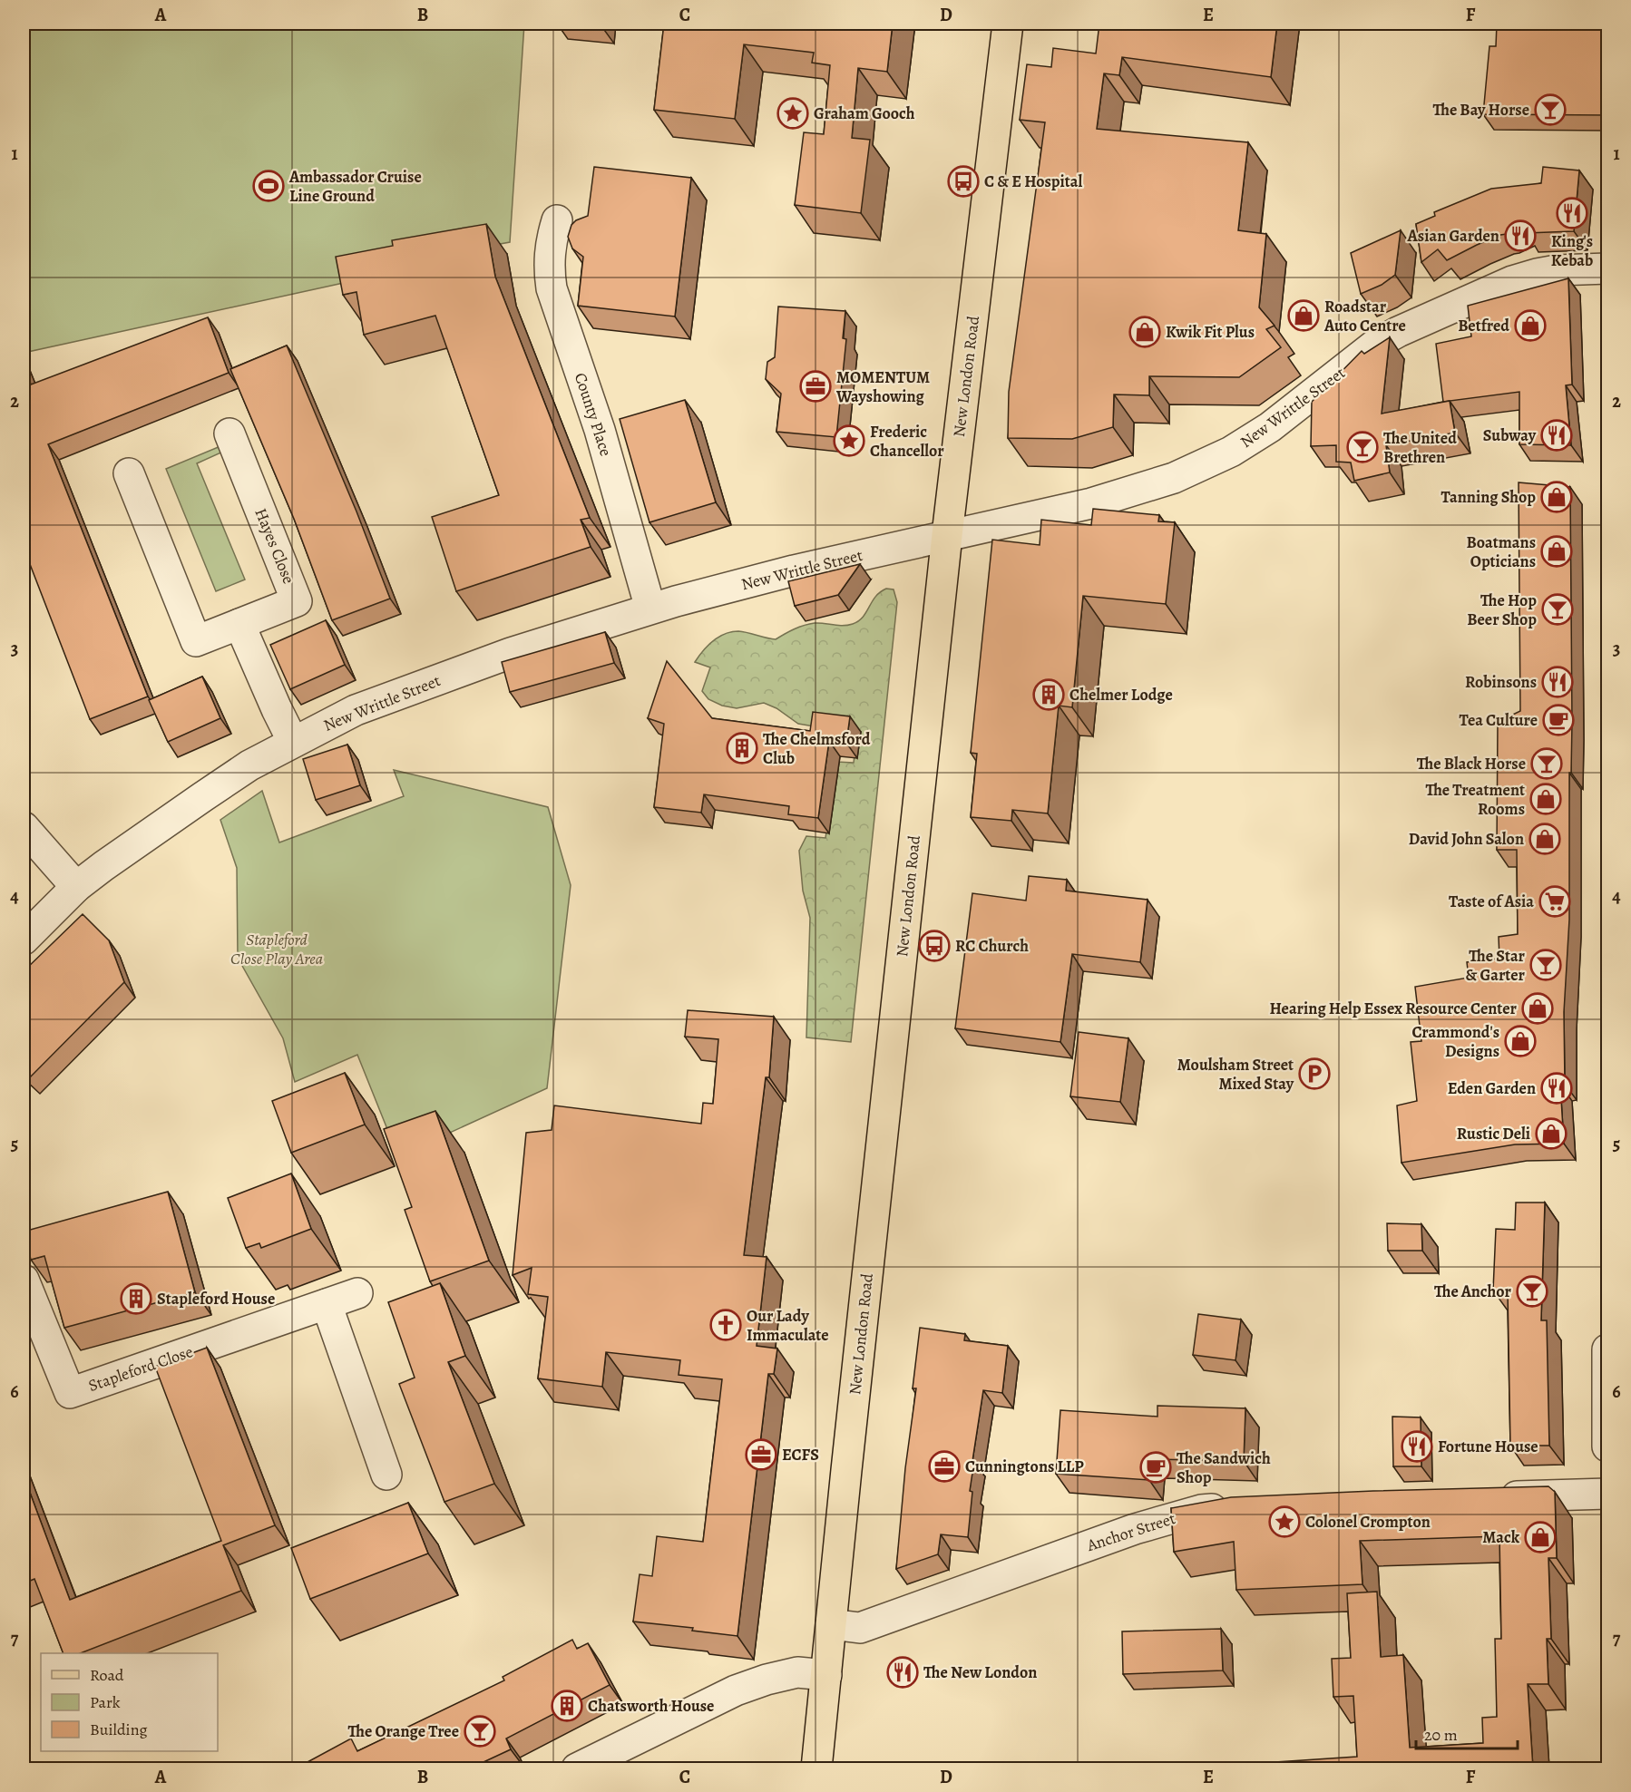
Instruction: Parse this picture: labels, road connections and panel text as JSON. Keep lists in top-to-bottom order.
{
  "streets": {
    "main road": ["New London Road"],
    "street": [
      "New Writtle Street",
      "County Place",
      "Hayes Close",
      "Stapleford Close",
      "Anchor Street"
    ]
  },
  "crossings": [
    ["New London Road", "New Writtle Street"],
    ["New London Road", "Anchor Street"],
    ["New Writtle Street", "County Place"]
  ],
  "parks": ["Stapleford Close Play Area"],
  "places": {
    "bar": [
      "The Bay Horse",
      "The United Brethren",
      "The Hop Beer Shop",
      "The Black Horse",
      "The Star & Garter",
      "The Anchor",
      "The Orange Tree"
    ],
    "place": ["Graham Gooch", "Frederic Chancellor", "Colonel Crompton"],
    "bus stop": ["C & E Hospital", "RC Church"],
    "sports": ["Ambassador Cruise Line Ground"],
    "restaurant": [
      "King's Kebab",
      "Asian Garden",
      "Subway",
      "Robinsons",
      "Eden Garden",
      "Fortune House",
      "The New London"
    ],
    "shop": [
      "Roadstar Auto Centre",
      "Betfred",
      "Kwik Fit Plus",
      "Tanning Shop",
      "Boatmans Opticians",
      "The Treatment Rooms",
      "David John Salon",
      "Hearing Help Essex Resource Center",
      "Crammond's Designs",
      "Rustic Deli",
      "Mack"
    ],
    "office": ["MOMENTUM Wayshowing", "ECFS", "Cunningtons LLP"],
    "building": [
      "Chelmer Lodge",
      "The Chelmsford Club",
      "Stapleford House",
      "Chatsworth House"
    ],
    "cafe": ["Tea Culture", "The Sandwich Shop"],
    "supermarket": ["Taste of Asia"],
    "parking": ["Moulsham Street Mixed Stay"],
    "church": ["Our Lady Immaculate"]
  },
  "legend": ["Road", "Park", "Building"],
  "scale_bar": "20 m",
  "grid": {
    "columns": [
      "A",
      "B",
      "C",
      "D",
      "E",
      "F"
    ],
    "rows": [
      "1",
      "2",
      "3",
      "4",
      "5",
      "6",
      "7"
    ]
  }
}
